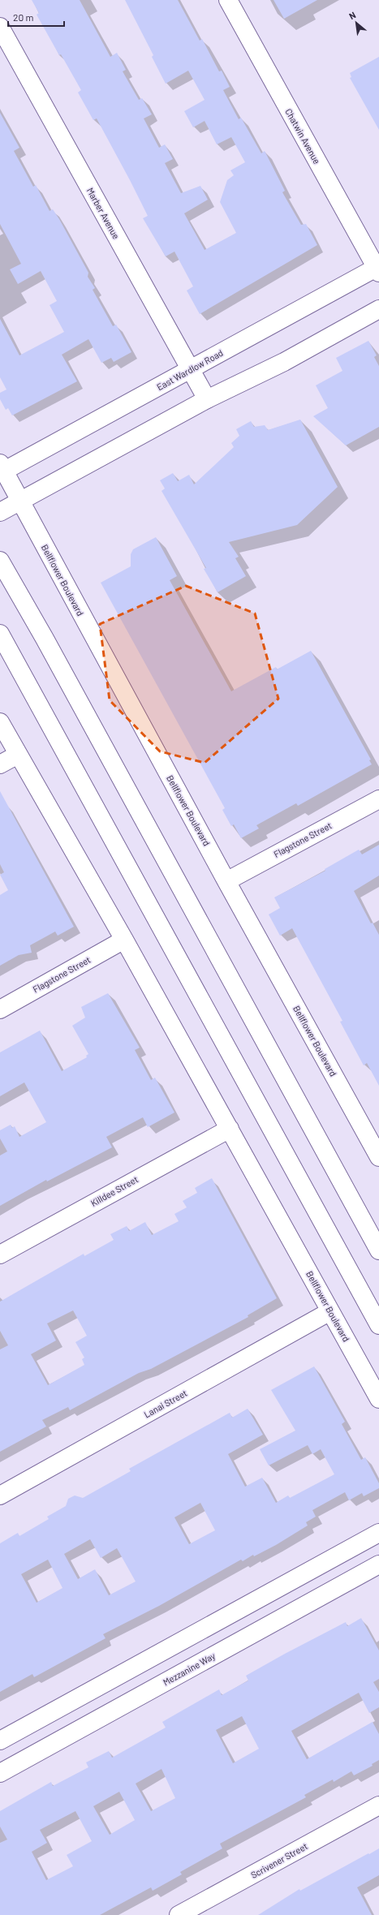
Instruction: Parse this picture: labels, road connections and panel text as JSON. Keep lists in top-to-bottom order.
{
  "streets": {
    "street": [
      "Chatwin Avenue",
      "Marber Avenue",
      "East Wardlow Road",
      "Bellflower Boulevard",
      "Flagstone Street",
      "Killdee Street",
      "Lanai Street",
      "Mezzanine Way",
      "Scrivener Street"
    ]
  },
  "crossings": [
    ["Chatwin Avenue", "East Wardlow Road"],
    ["Marber Avenue", "East Wardlow Road"],
    ["East Wardlow Road", "Bellflower Boulevard"],
    ["Bellflower Boulevard", "Flagstone Street"],
    ["Bellflower Boulevard", "Killdee Street"],
    ["Bellflower Boulevard", "Lanai Street"]
  ],
  "scale_bar": "20 m",
  "north": "top left"
}
